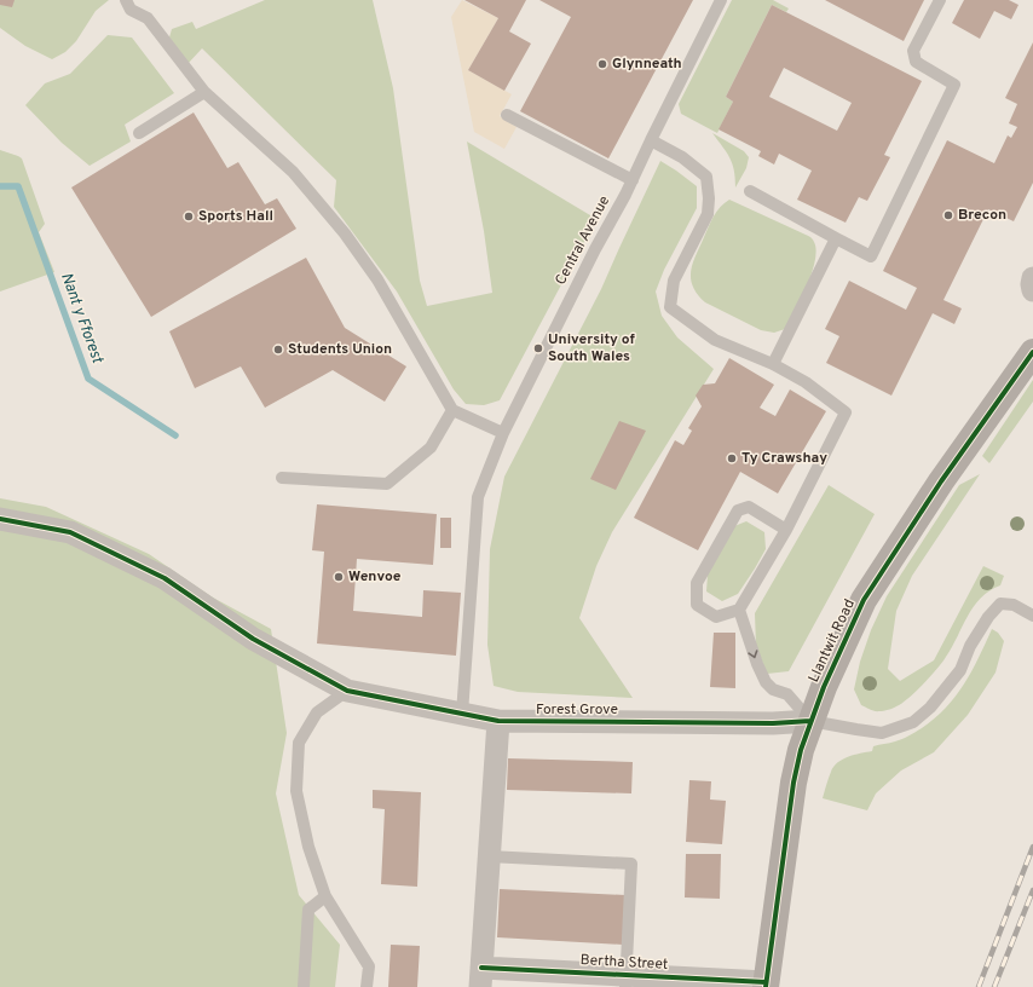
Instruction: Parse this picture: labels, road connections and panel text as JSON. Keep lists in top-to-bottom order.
{
  "streets": {
    "main road": ["Llantwit Road"],
    "street": ["Forest Grove", "Bertha Street"],
    "lane": ["Central Avenue"]
  },
  "crossings": [
    ["Central Avenue", "Forest Grove"],
    ["Llantwit Road", "Forest Grove"],
    ["Llantwit Road", "Bertha Street"]
  ],
  "water": ["Nant y Fforest"],
  "places": [
    "Glynneath",
    "Brecon",
    "Sports Hall",
    "University of South Wales",
    "Students Union",
    "Ty Crawshay",
    "Wenvoe"
  ]
}
